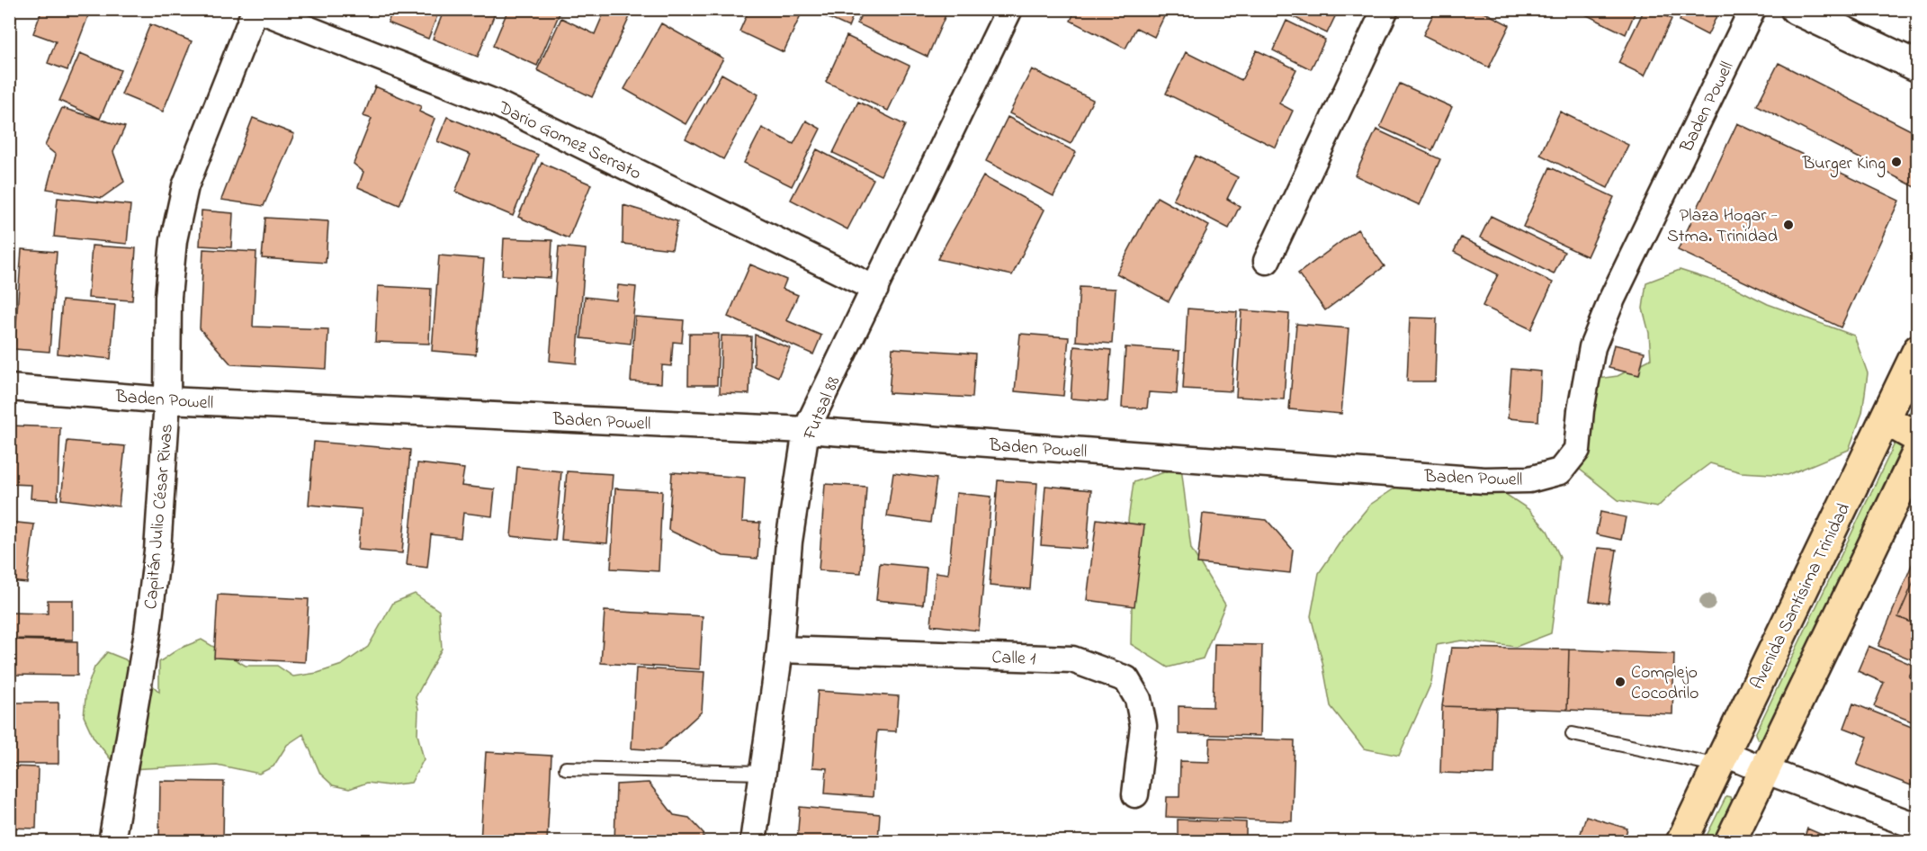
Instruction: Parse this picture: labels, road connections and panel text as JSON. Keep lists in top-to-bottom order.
{
  "streets": {
    "main road": ["Avenida Santísima Trinidad"],
    "street": [
      "Baden Powell",
      "Dario Gomez Serrato",
      "Futsal 88",
      "Capitán Julio César Rivas",
      "Calle 1"
    ]
  },
  "crossings": [
    ["Baden Powell", "Futsal 88"],
    ["Baden Powell", "Capitán Julio César Rivas"],
    ["Dario Gomez Serrato", "Futsal 88"],
    ["Dario Gomez Serrato", "Capitán Julio César Rivas"],
    ["Futsal 88", "Calle 1"]
  ],
  "places": ["Burger King", "Plaza Hogar - Stma. Trinidad", "Complejo Cocodrilo"]
}
